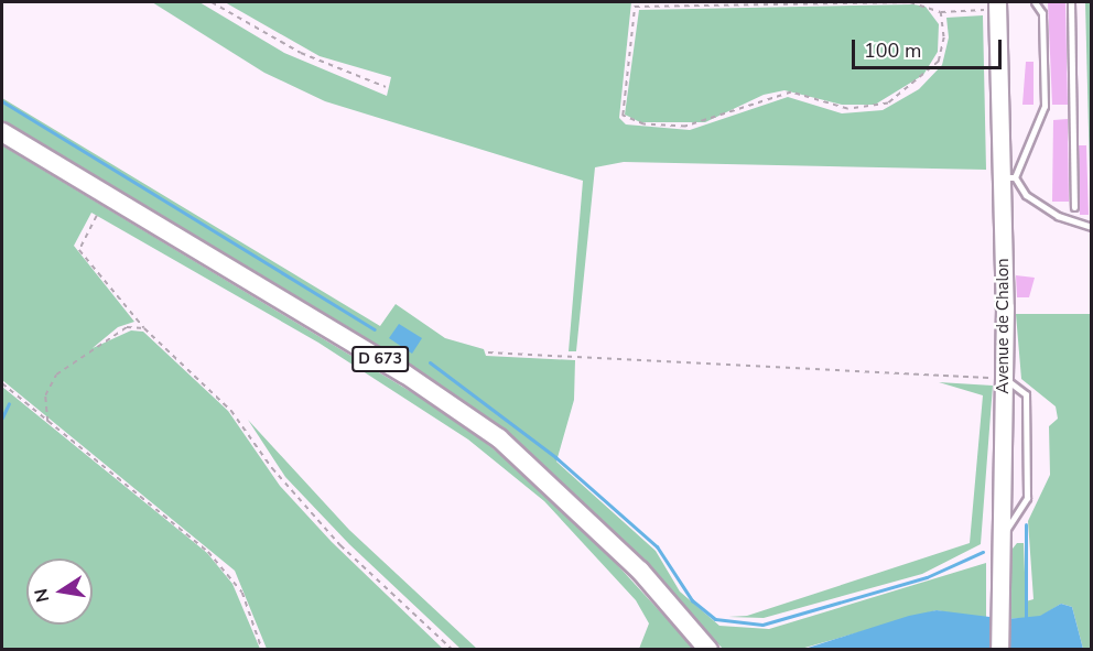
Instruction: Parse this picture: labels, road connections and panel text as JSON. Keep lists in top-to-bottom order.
{
  "streets": {
    "main road": ["Avenue de Chalon", "D 673"]
  },
  "scale_bar": "100 m",
  "north": "left"
}
